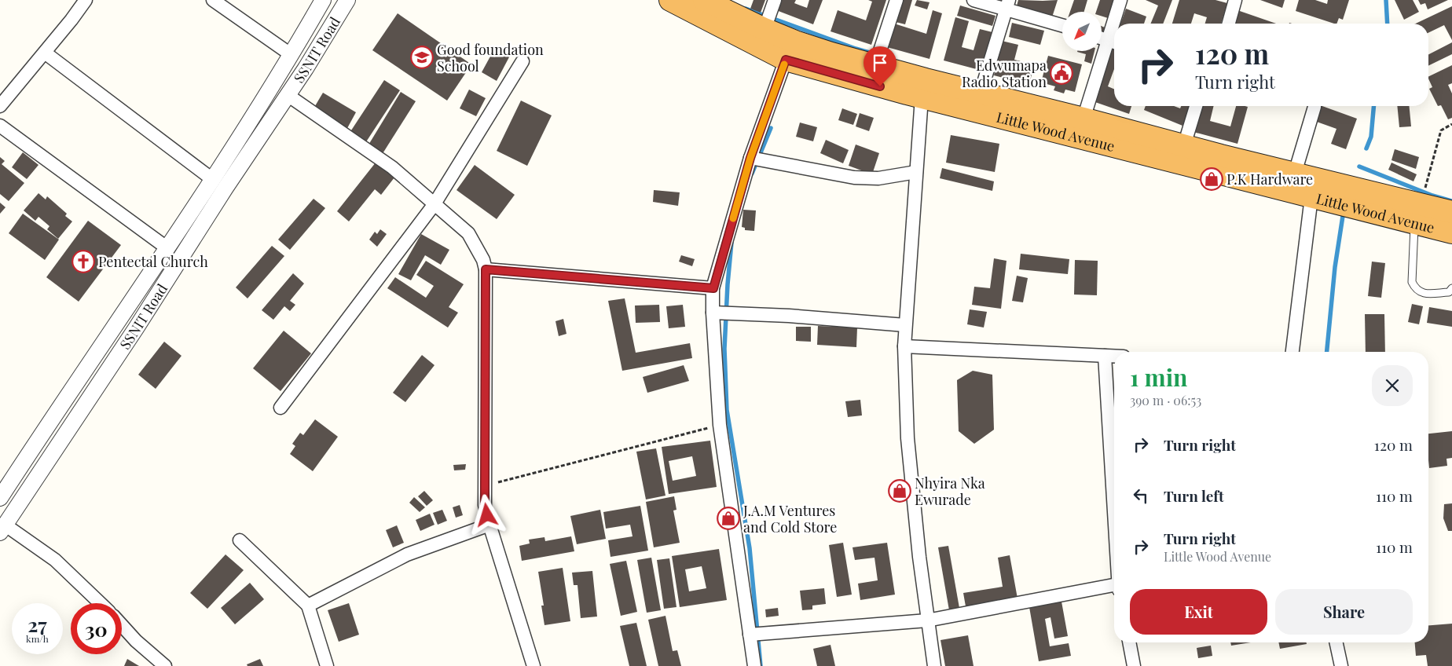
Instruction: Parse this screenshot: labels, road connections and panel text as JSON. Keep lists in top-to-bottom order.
{
  "streets": {
    "highway": ["Little Wood Avenue"],
    "street": ["SSNIT Road"]
  },
  "places": {
    "school or university": ["Good foundation School"],
    "public building": ["Edwumapa Radio Station"],
    "shop": ["P.K Hardware", "Nhyira Nka Ewurade", "J.A.M Ventures and Cold Store"],
    "church": ["Pentectal Church"]
  },
  "north": "bottom left",
  "page": {
    "turn": ["120 m", "Turn right"],
    "heading": ["1 min", "390 m · 06:53"],
    "list": [
      {
        "name": "Turn right",
        "value": "120 m"
      },
      {
        "name": "Turn left",
        "value": "110 m"
      },
      {
        "name": "Turn right",
        "note": "Little Wood Avenue",
        "value": "110 m"
      }
    ],
    "buttons": ["Exit", "Share"],
    "speed": "27 km/h",
    "limit": "30"
  }
}
